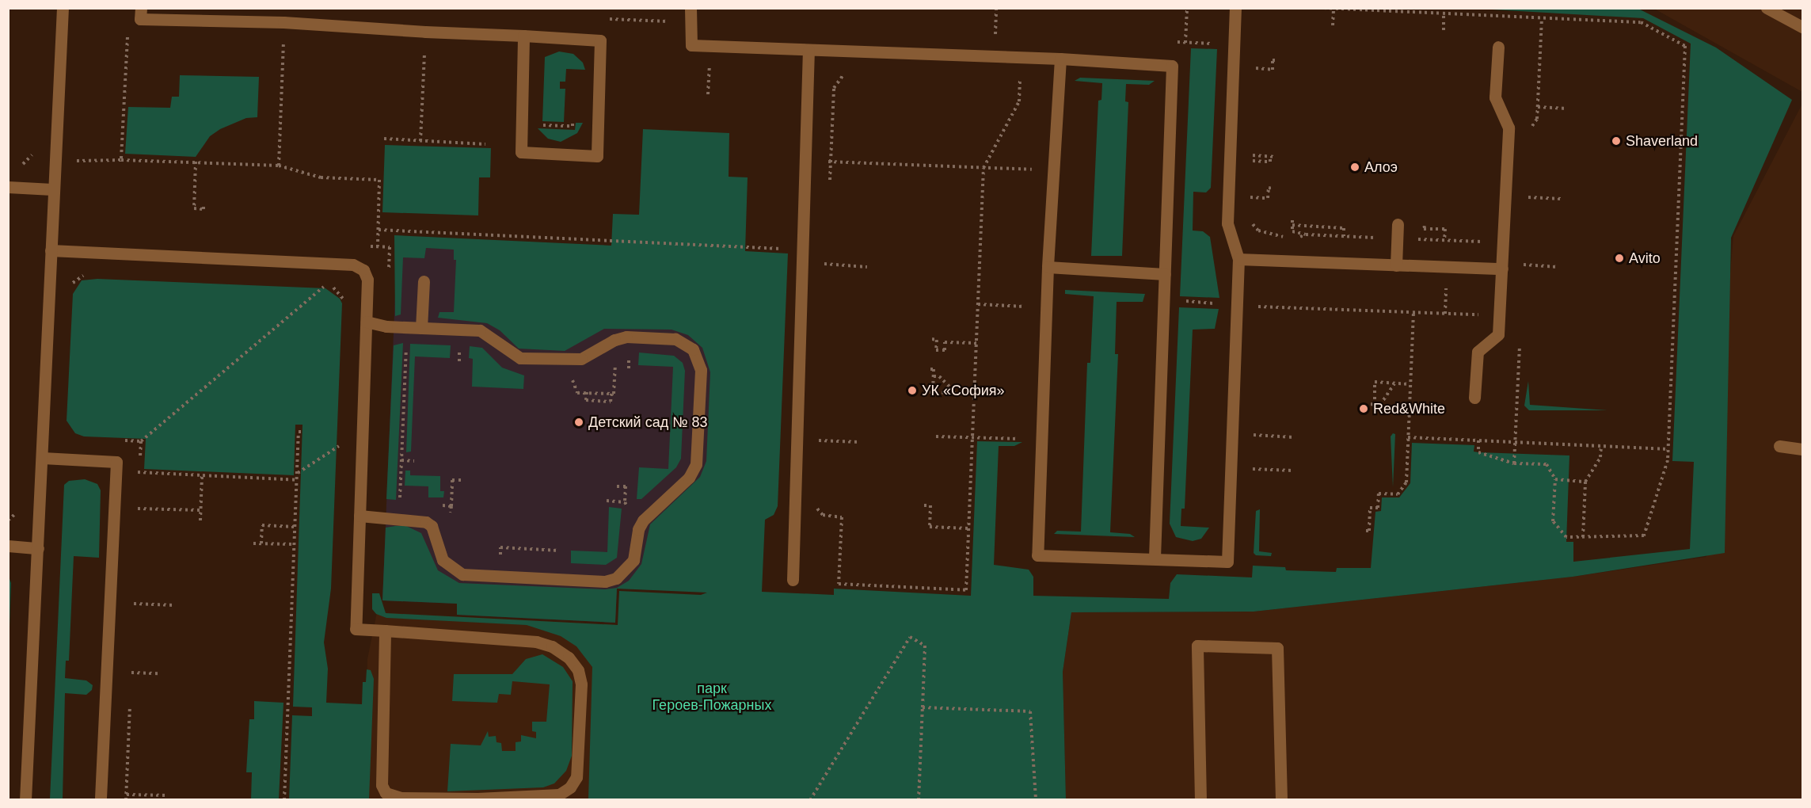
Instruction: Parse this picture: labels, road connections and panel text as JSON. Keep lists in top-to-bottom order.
{
  "parks": ["парк Героев-Пожарных"],
  "places": [
    "Shaverland",
    "Алоэ",
    "Avito",
    "УК «София»",
    "Red&White",
    "Детский сад № 83"
  ]
}
